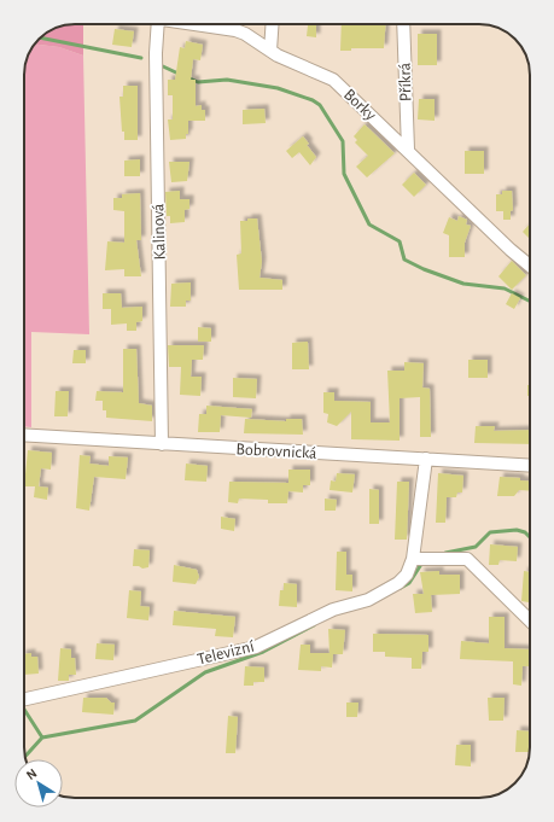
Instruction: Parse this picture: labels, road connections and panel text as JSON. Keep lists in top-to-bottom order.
{
  "streets": {
    "street": [
      "Příkrá",
      "Borky",
      "Kalinová",
      "Bobrovnická",
      "Televizní"
    ]
  },
  "crossings": [
    ["Příkrá", "Borky"],
    ["Kalinová", "Bobrovnická"],
    ["Bobrovnická", "Televizní"]
  ],
  "north": "top left"
}
